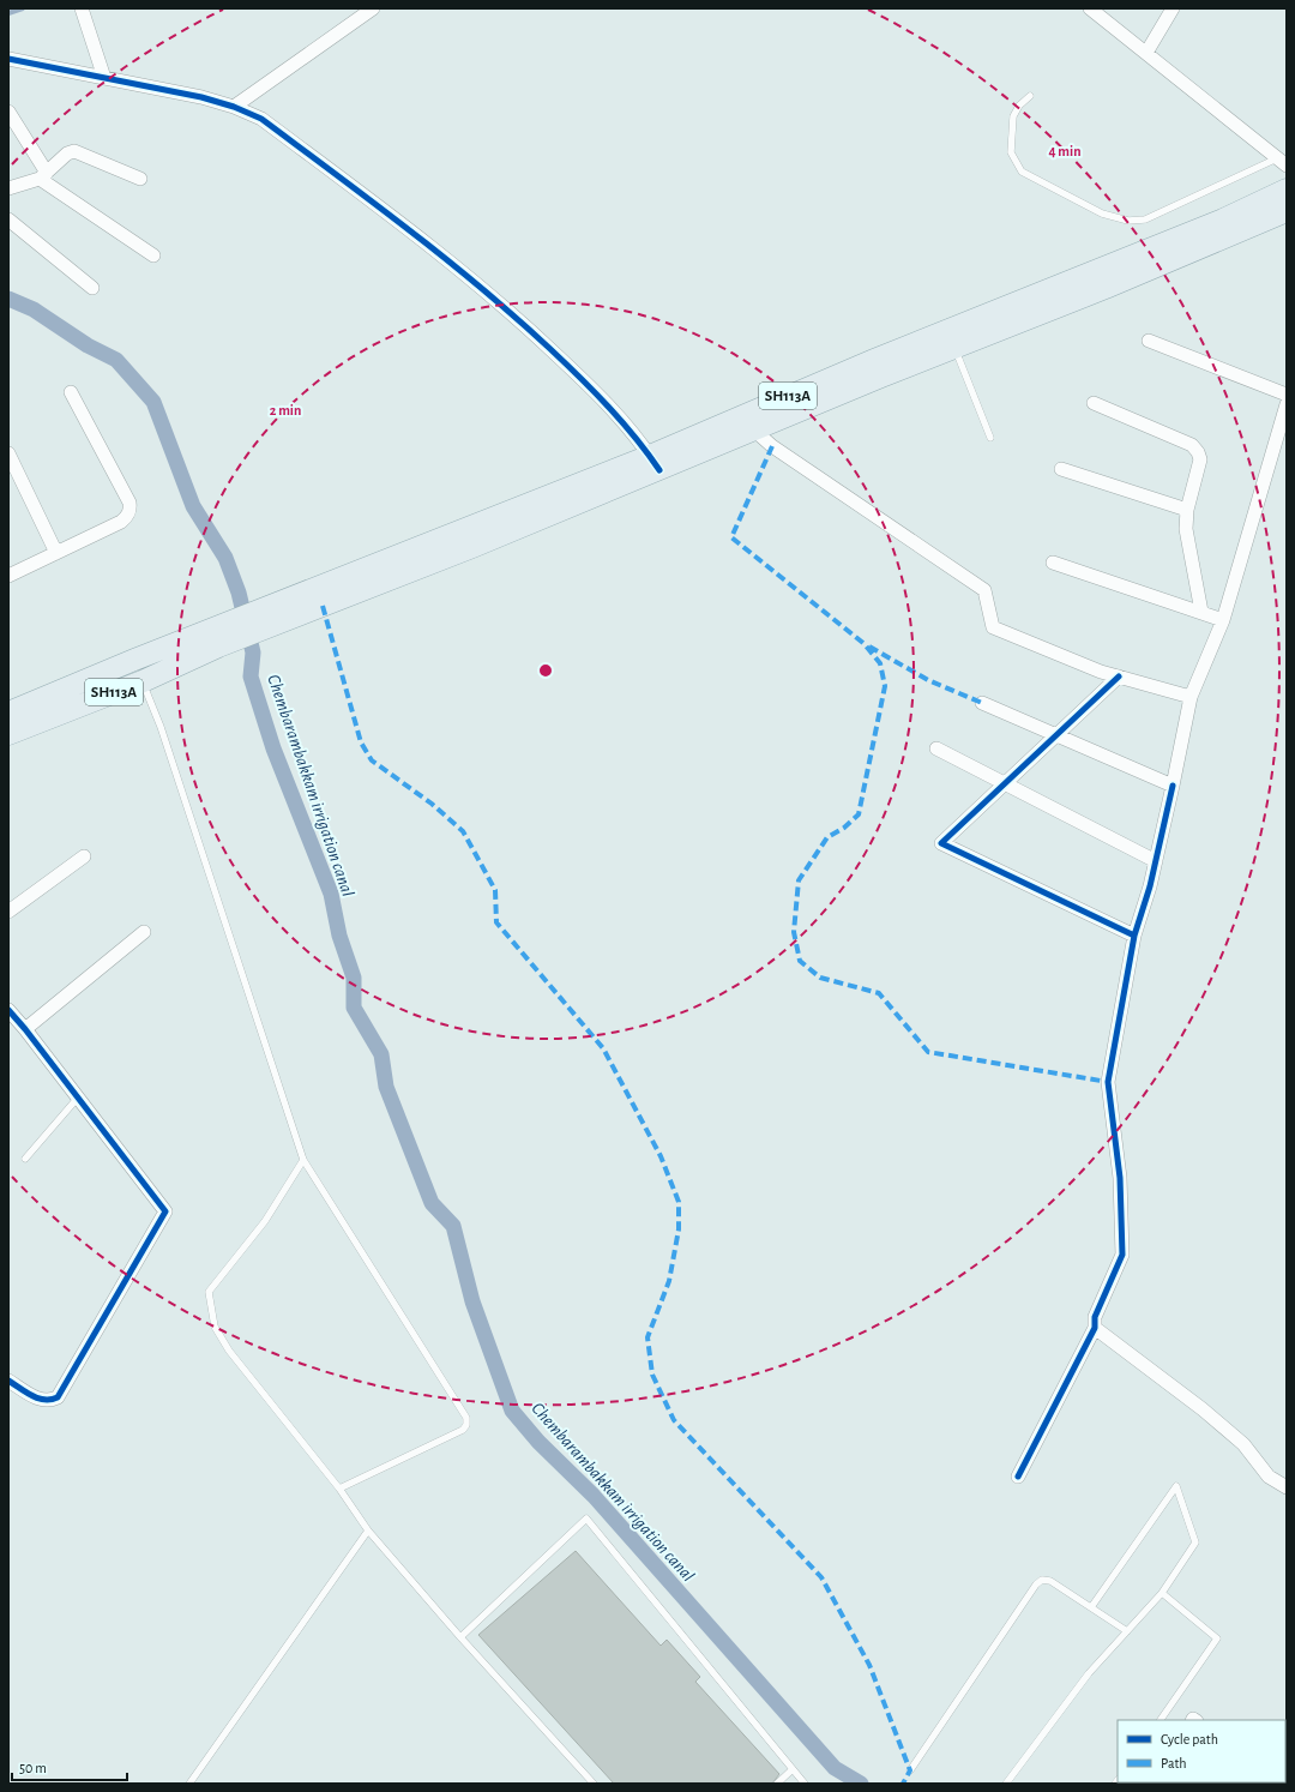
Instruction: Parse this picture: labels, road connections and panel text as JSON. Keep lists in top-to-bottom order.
{
  "streets": {
    "main road": ["SH113A"]
  },
  "water": ["Chembarambakkam irrigation canal"],
  "legend": ["Cycle path", "Path"],
  "scale_bar": "50 m",
  "rings": ["4 min", "2 min"]
}
